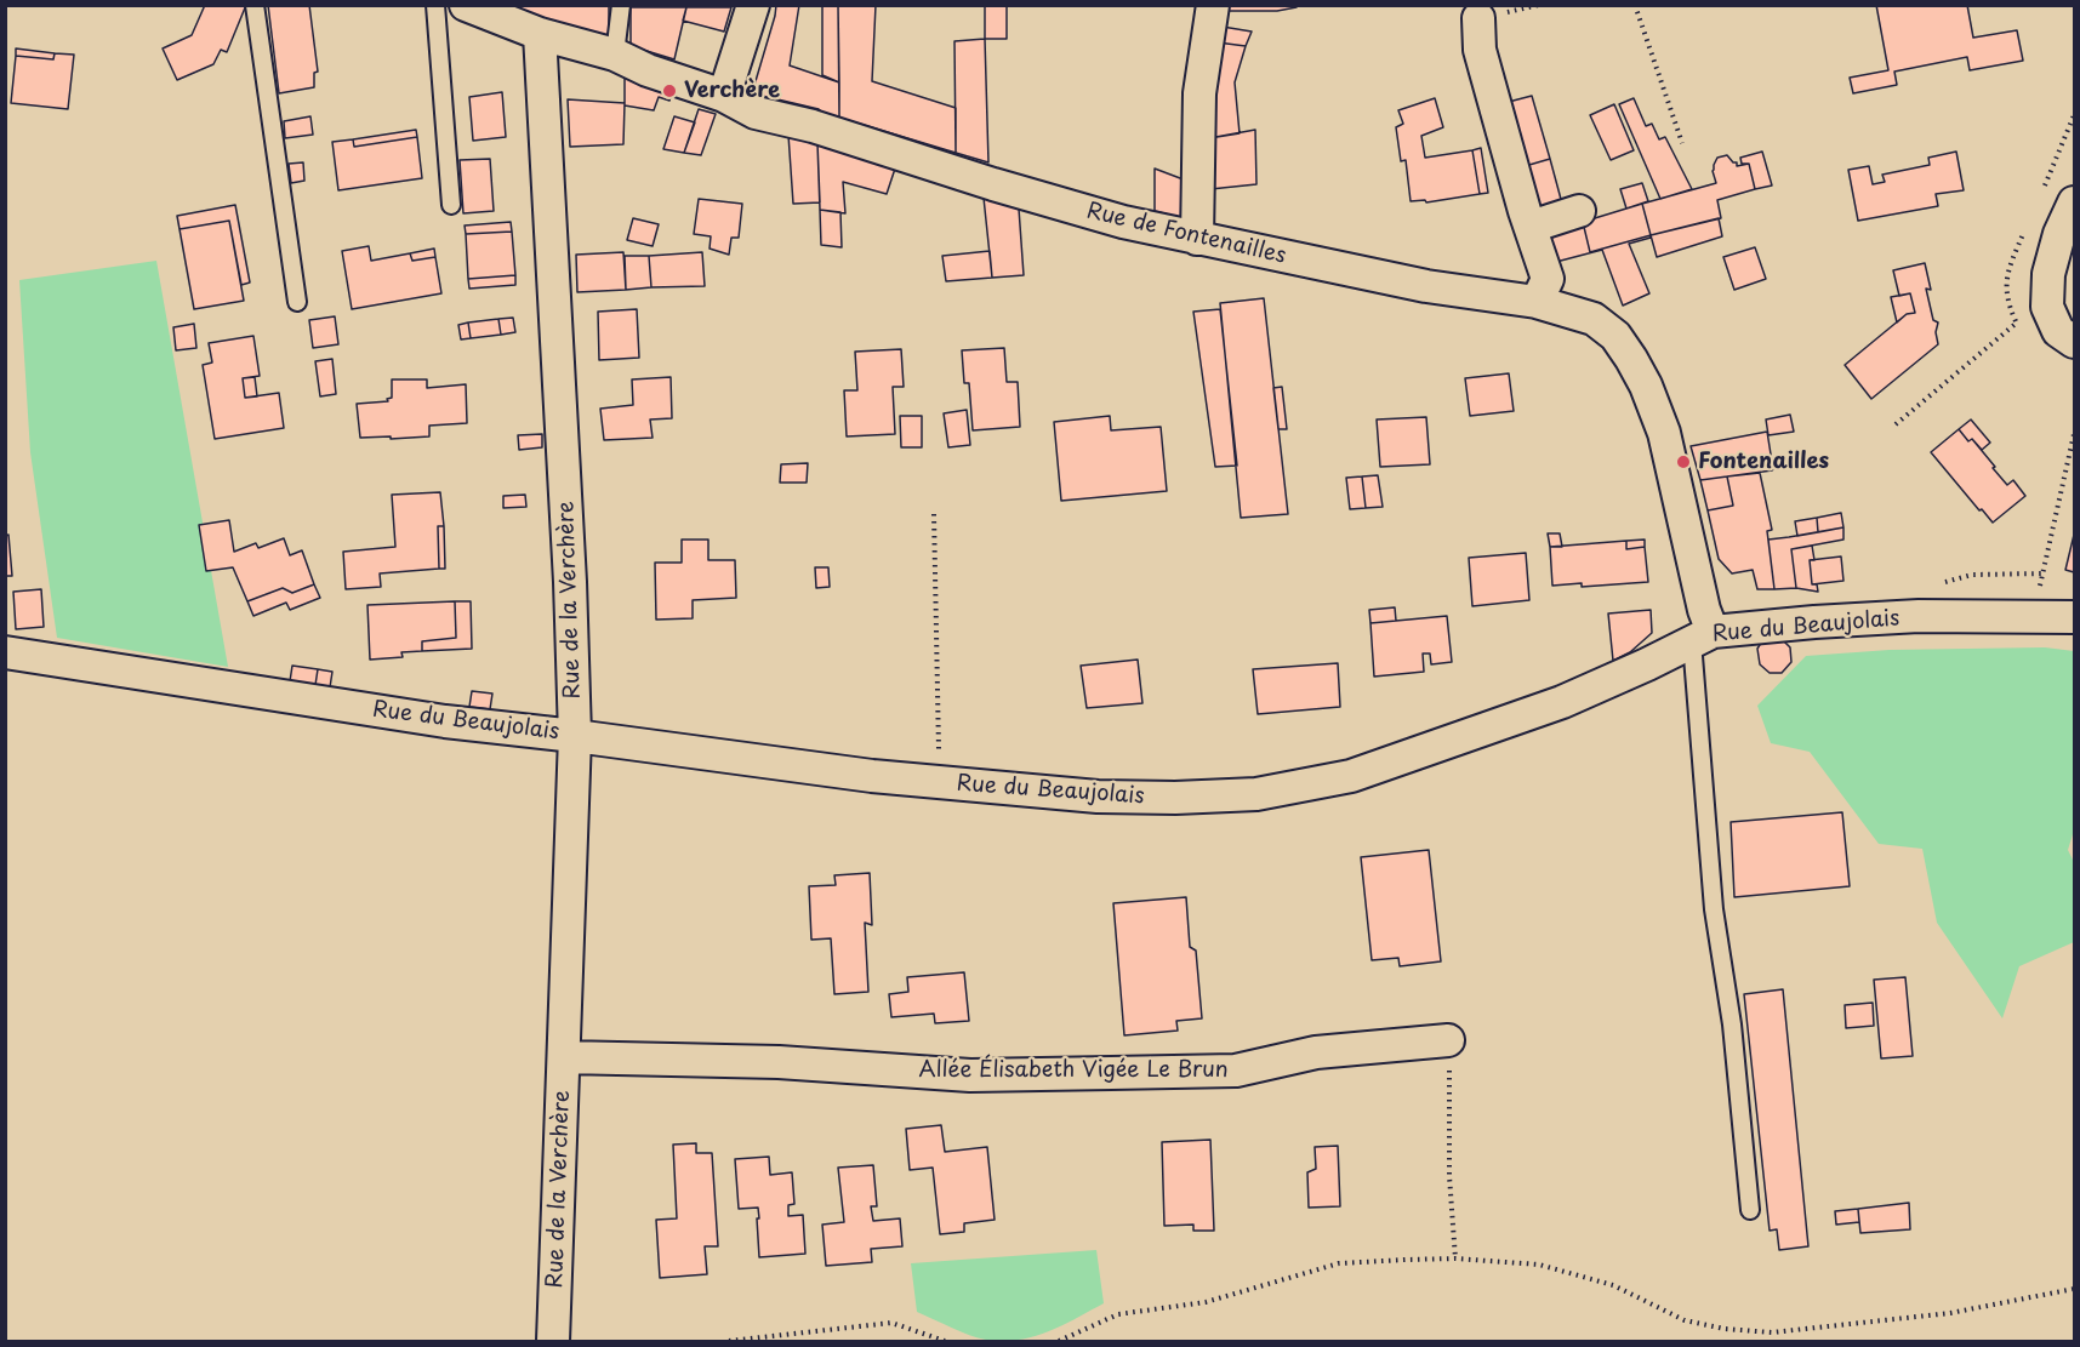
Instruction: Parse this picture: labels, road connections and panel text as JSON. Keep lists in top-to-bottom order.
{
  "streets": {
    "street": [
      "Rue de Fontenailles",
      "Rue de la Verchère",
      "Rue du Beaujolais",
      "Allée Élisabeth Vigée Le Brun"
    ]
  },
  "crossings": [
    ["Rue de Fontenailles", "Rue de la Verchère"],
    ["Rue de Fontenailles", "Rue du Beaujolais"],
    ["Rue de la Verchère", "Rue du Beaujolais"],
    ["Rue de la Verchère", "Allée Élisabeth Vigée Le Brun"]
  ],
  "places": ["Verchère", "Fontenailles"]
}
